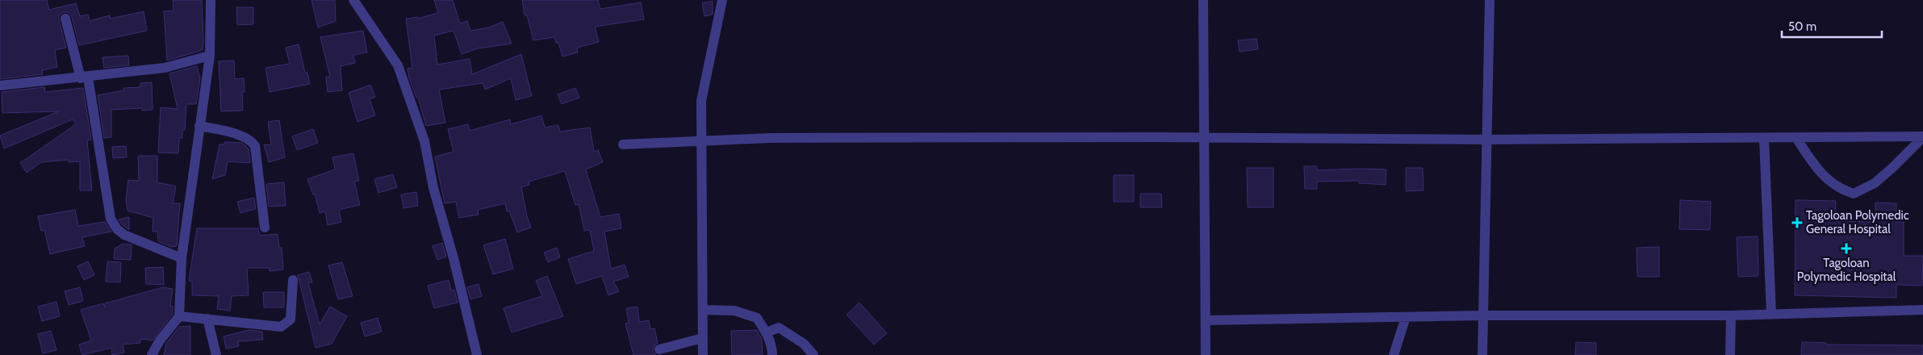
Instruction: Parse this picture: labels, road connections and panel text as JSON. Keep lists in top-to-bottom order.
{
  "places": {
    "health": ["Tagoloan Polymedic General Hospital", "Tagoloan Polymedic Hospital"]
  },
  "scale_bar": "50 m"
}
